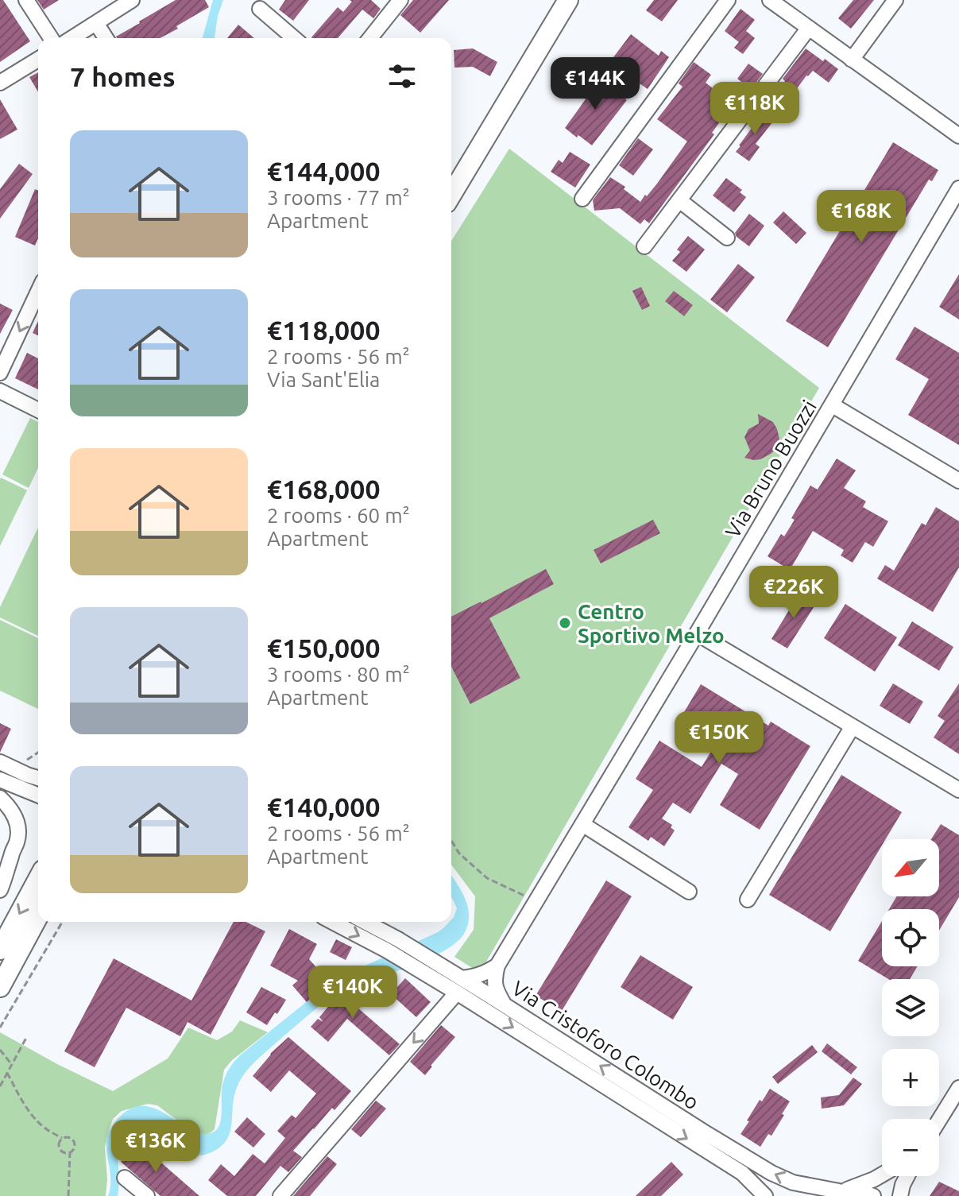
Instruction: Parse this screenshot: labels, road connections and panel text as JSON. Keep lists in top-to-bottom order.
{
  "streets": {
    "street": ["Via Bruno Buozzi", "Via Cristoforo Colombo"]
  },
  "places": ["Centro Sportivo Melzo"],
  "north": "bottom left",
  "page": {
    "heading": "7 homes",
    "price": [
      "€144K",
      "€118K",
      "€168K",
      "€226K",
      "€150K",
      "€140K",
      "€136K"
    ],
    "list": [
      {
        "name": "€144,000",
        "note": "3 rooms · 77 m² · Apartment"
      },
      {
        "name": "€118,000",
        "note": "2 rooms · 56 m² · Via Sant'Elia"
      },
      {
        "name": "€168,000",
        "note": "2 rooms · 60 m² · Apartment"
      },
      {
        "name": "€150,000",
        "note": "3 rooms · 80 m² · Apartment"
      },
      {
        "name": "€140,000",
        "note": "2 rooms · 56 m² · Apartment"
      }
    ],
    "map_buttons": ["+", "−"]
  }
}
